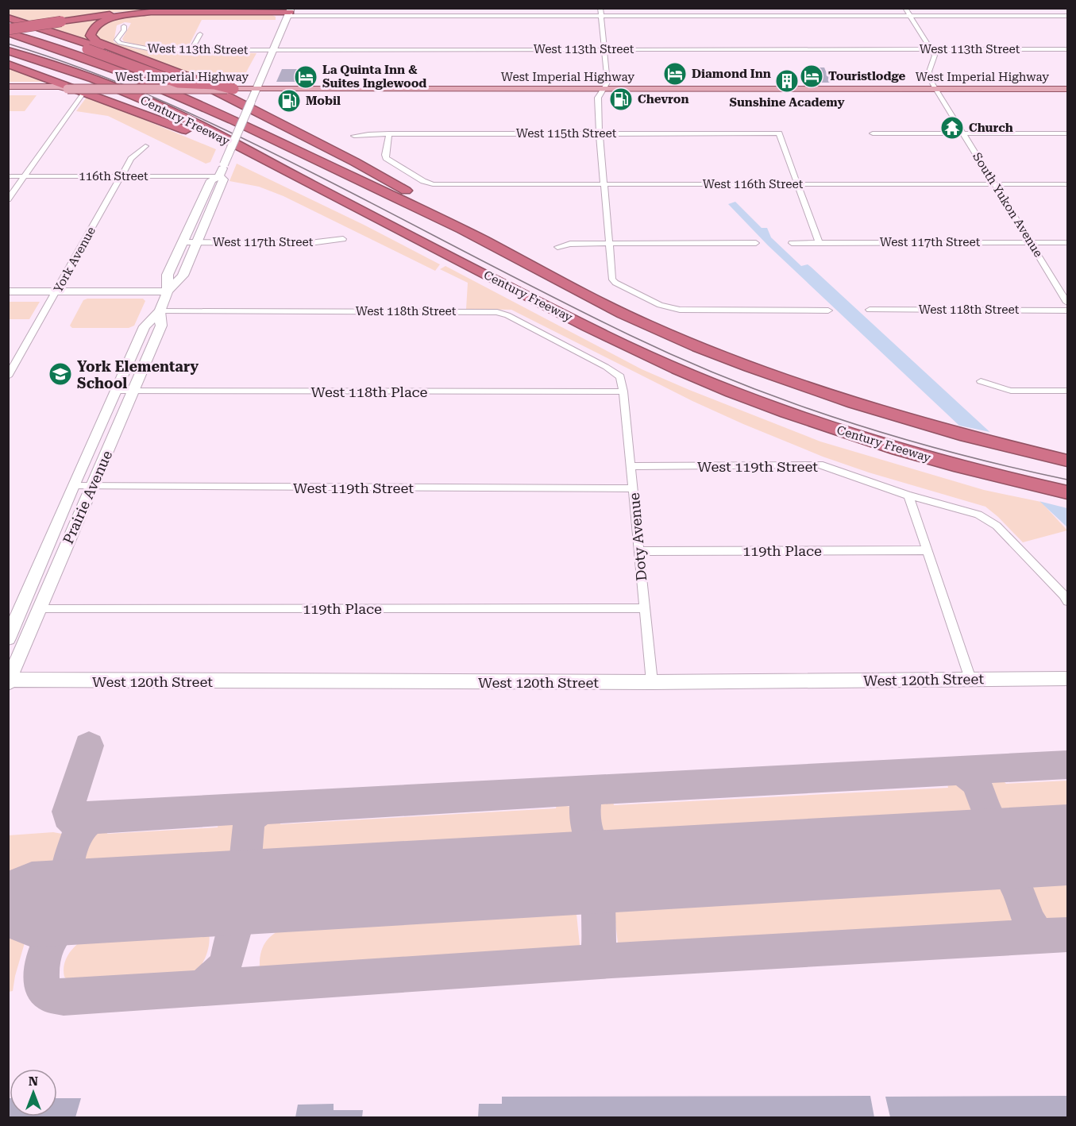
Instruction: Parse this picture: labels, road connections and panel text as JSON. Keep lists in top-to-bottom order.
{
  "streets": {
    "highway": ["Century Freeway"],
    "main road": ["West Imperial Highway", "Prairie Avenue", "West 120th Street"],
    "street": [
      "West 113th Street",
      "West 115th Street",
      "116th Street",
      "West 116th Street",
      "South Yukon Avenue",
      "West 117th Street",
      "York Avenue",
      "West 118th Street",
      "West 118th Place",
      "West 119th Street",
      "Doty Avenue",
      "119th Place"
    ]
  },
  "crossings": [
    ["West 113th Street", "South Yukon Avenue"],
    ["West 113th Street", "Prairie Avenue"],
    ["West Imperial Highway", "South Yukon Avenue"],
    ["West Imperial Highway", "Prairie Avenue"],
    ["West 115th Street", "West 116th Street"],
    ["116th Street", "York Avenue"],
    ["116th Street", "Prairie Avenue"],
    ["West 116th Street", "South Yukon Avenue"],
    ["South Yukon Avenue", "West 117th Street"],
    ["West 117th Street", "Prairie Avenue"],
    ["West 118th Street", "West 118th Place"],
    ["West 118th Street", "Prairie Avenue"],
    ["West 118th Street", "Doty Avenue"],
    ["West 118th Place", "Prairie Avenue"],
    ["West 118th Place", "Doty Avenue"],
    ["West 119th Street", "Prairie Avenue"],
    ["West 119th Street", "Doty Avenue"],
    ["Prairie Avenue", "119th Place"],
    ["Prairie Avenue", "West 120th Street"],
    ["Doty Avenue", "119th Place"],
    ["Doty Avenue", "West 120th Street"]
  ],
  "places": {
    "hotel": ["Diamond Inn", "Touristlodge", "La Quinta Inn & Suites Inglewood"],
    "building": ["Sunshine Academy"],
    "fuel station": ["Chevron", "Mobil"],
    "temple": ["Church"],
    "school or university": ["York Elementary School"]
  },
  "north": "top"
}
